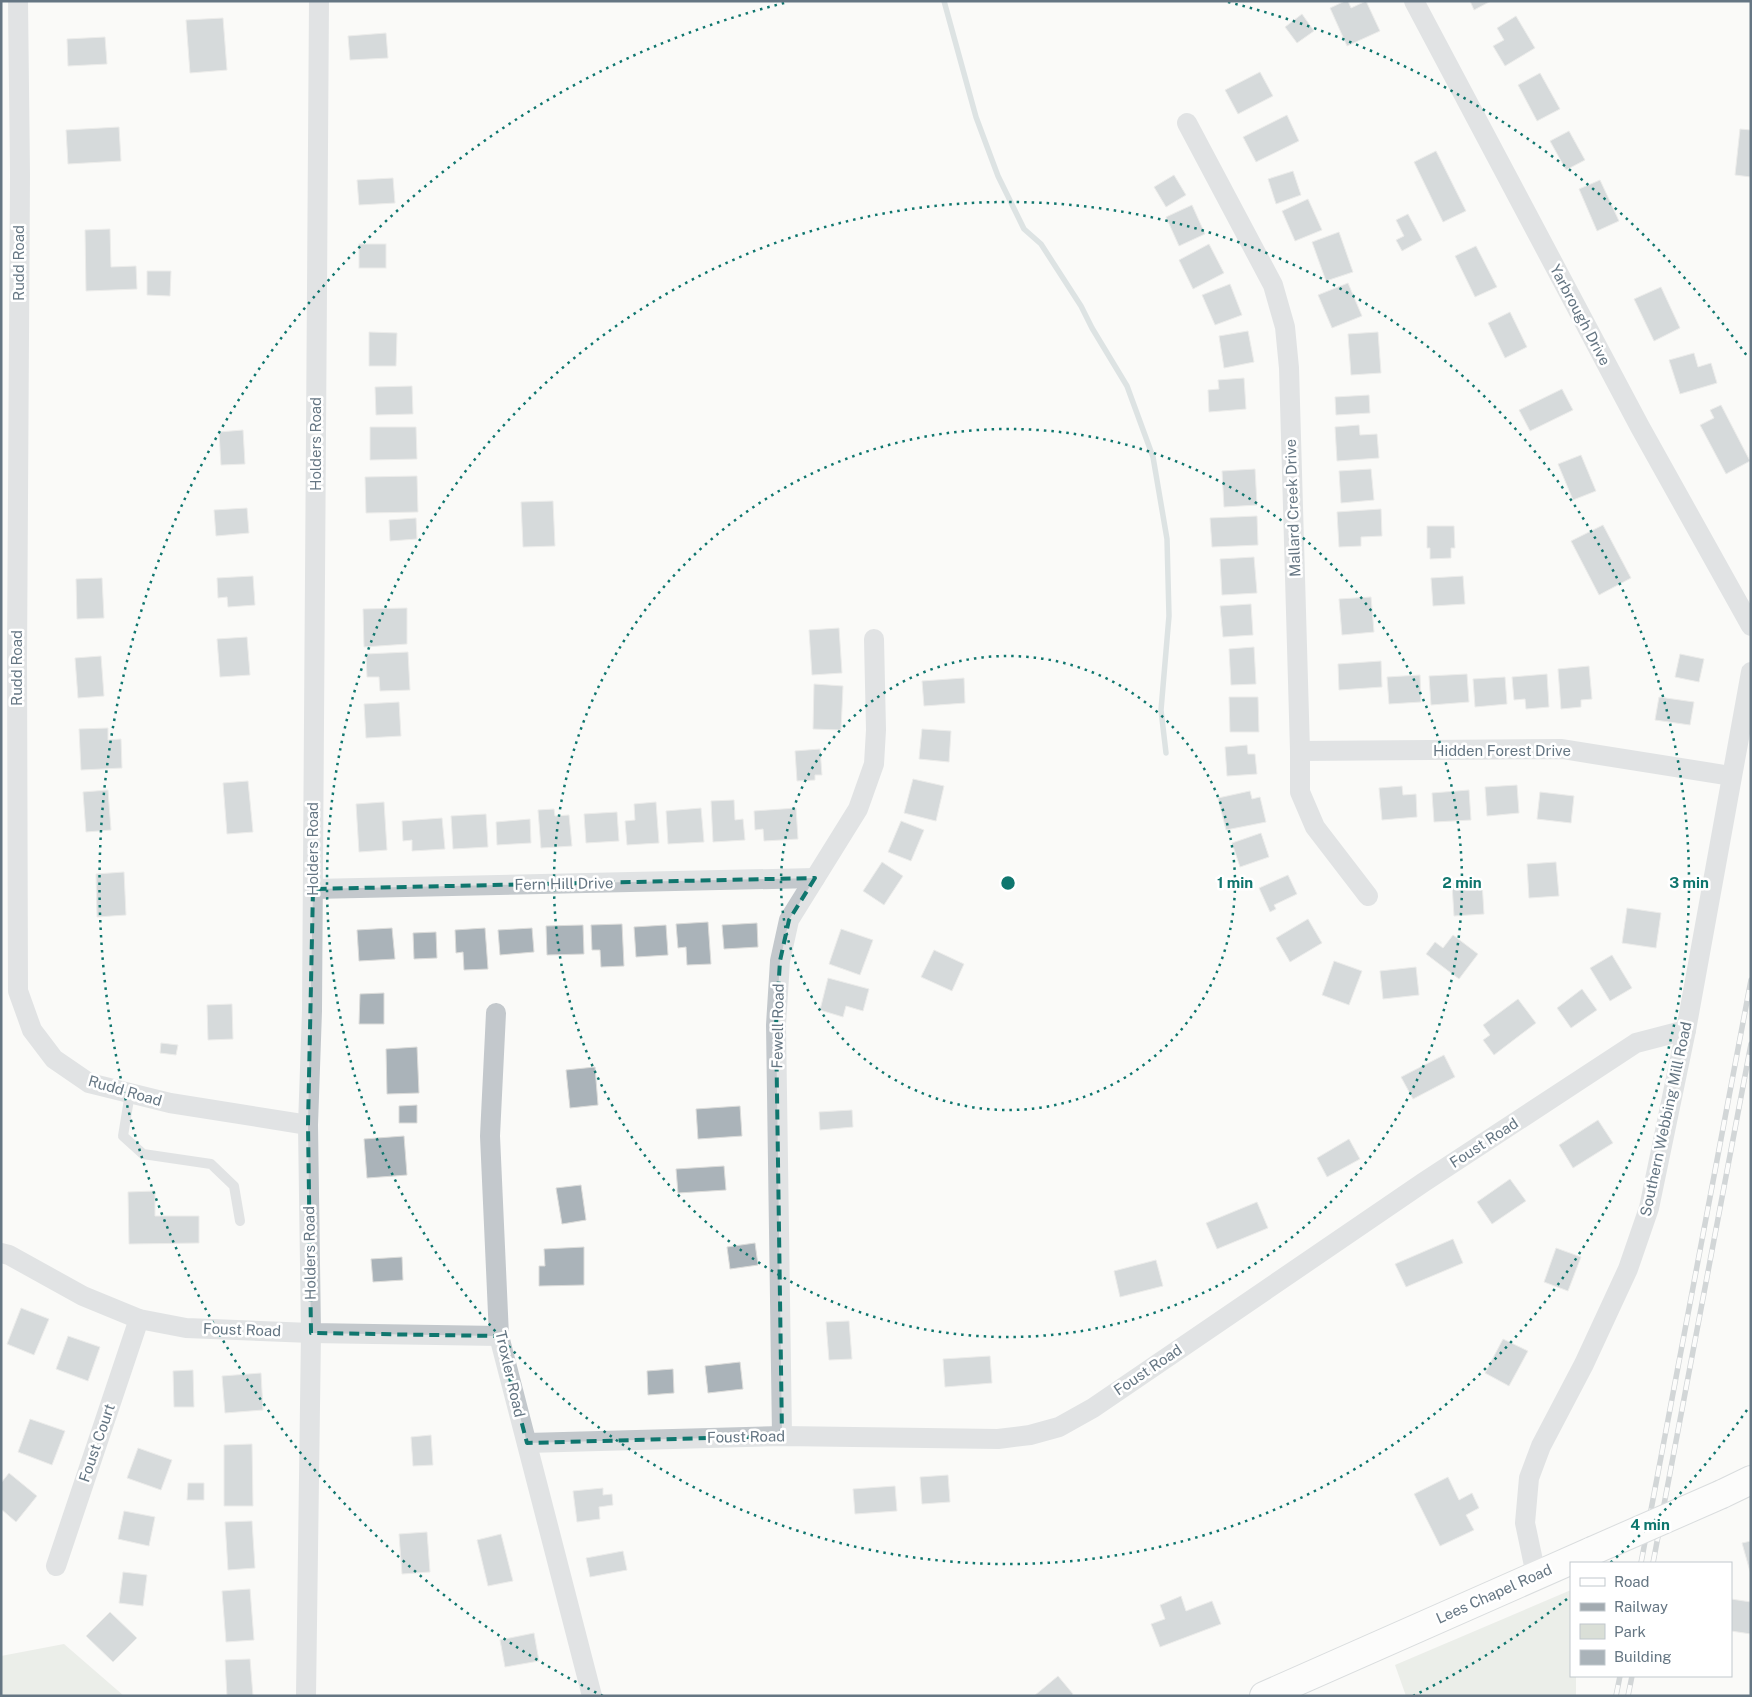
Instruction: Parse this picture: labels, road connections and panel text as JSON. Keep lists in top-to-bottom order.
{
  "streets": {
    "main road": ["Lees Chapel Road"],
    "street": [
      "Rudd Road",
      "Yarbrough Drive",
      "Holders Road",
      "Mallard Creek Drive",
      "Hidden Forest Drive",
      "Fern Hill Drive",
      "Fewell Road",
      "Southern Webbing Mill Road",
      "Foust Road",
      "Troxler Road",
      "Foust Court"
    ]
  },
  "crossings": [
    ["Rudd Road", "Holders Road"],
    ["Holders Road", "Fern Hill Drive"],
    ["Holders Road", "Foust Road"],
    ["Mallard Creek Drive", "Hidden Forest Drive"],
    ["Hidden Forest Drive", "Southern Webbing Mill Road"],
    ["Fern Hill Drive", "Fewell Road"],
    ["Fewell Road", "Foust Road"],
    ["Southern Webbing Mill Road", "Foust Road"],
    ["Southern Webbing Mill Road", "Lees Chapel Road"],
    ["Foust Road", "Troxler Road"],
    ["Foust Road", "Foust Court"]
  ],
  "legend": [
    "Road",
    "Railway",
    "Park",
    "Building"
  ],
  "rings": [
    "1 min",
    "2 min",
    "3 min",
    "4 min"
  ]
}
